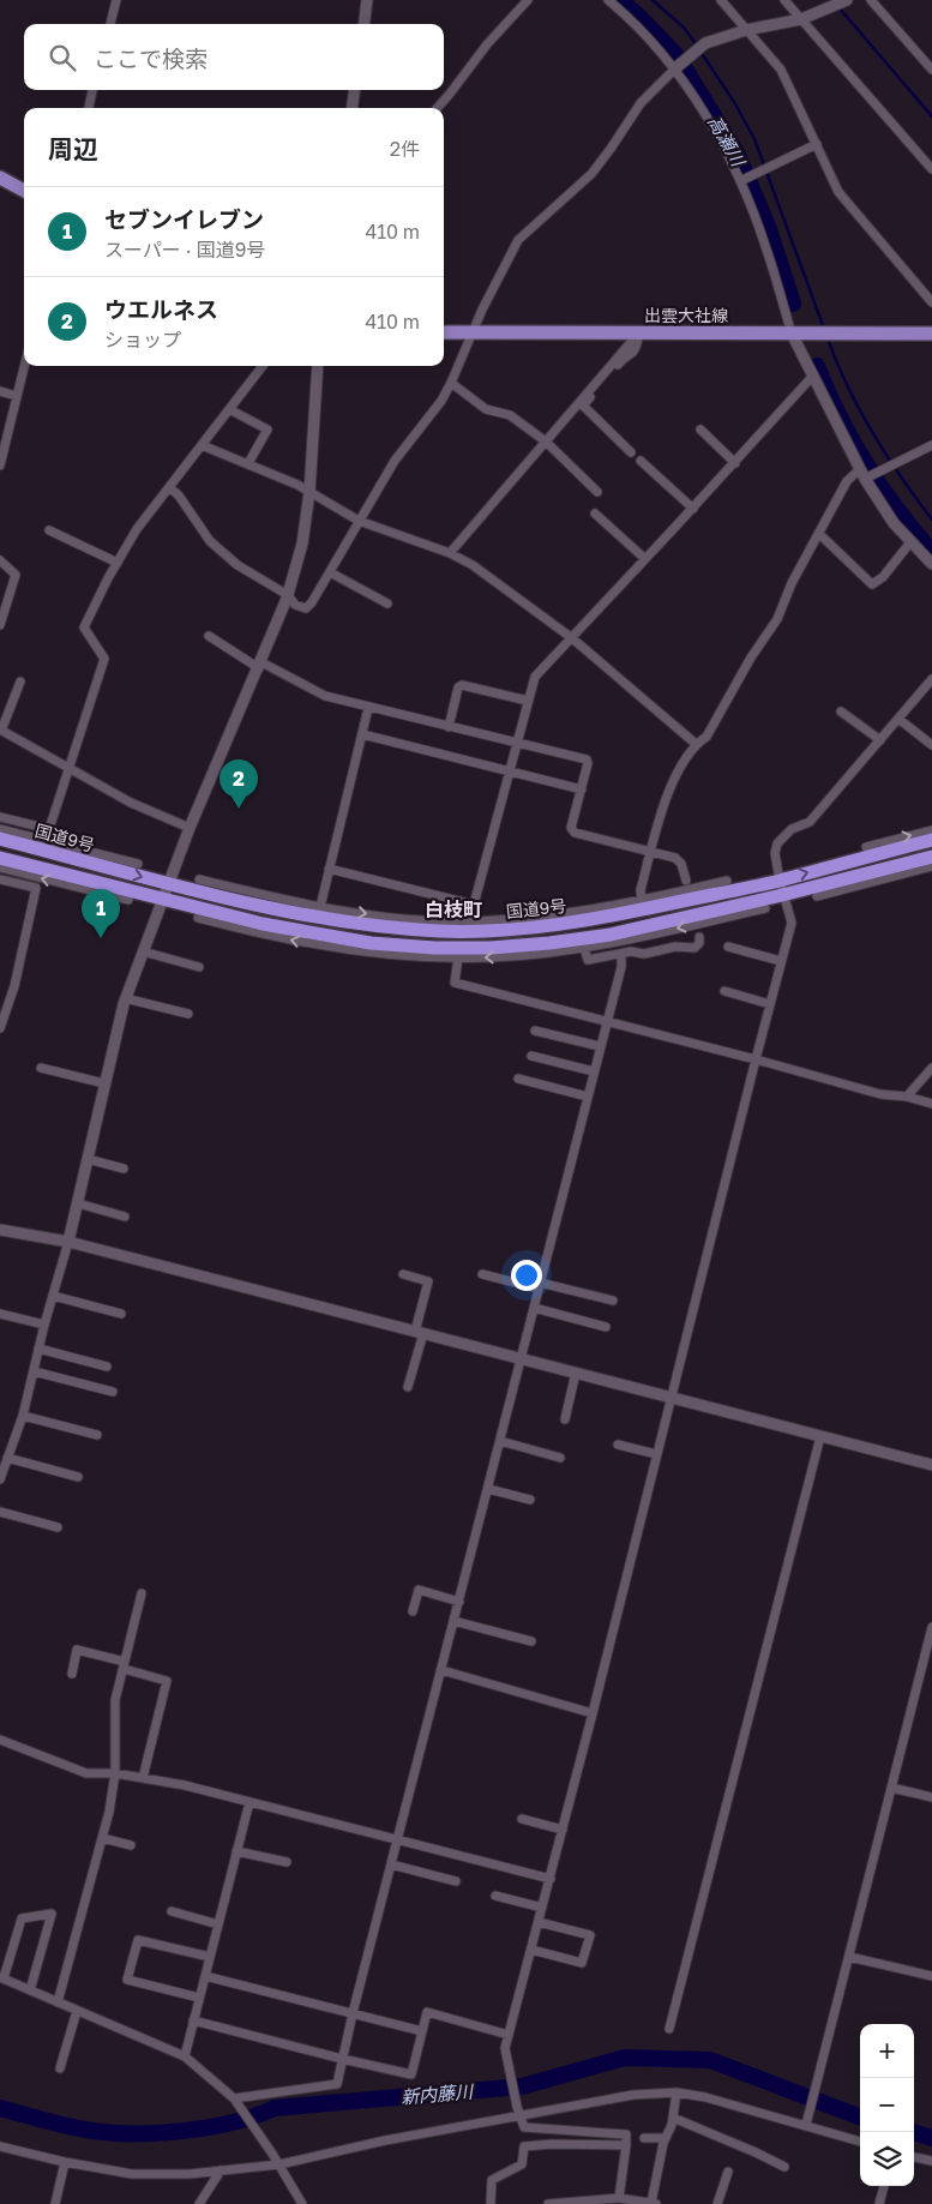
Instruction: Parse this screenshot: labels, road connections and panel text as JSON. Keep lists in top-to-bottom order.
{
  "streets": {
    "highway": ["国道9号"],
    "main road": ["出雲大社線"]
  },
  "districts": ["白枝町"],
  "water": ["高瀬川", "新内藤川"],
  "page": {
    "search": "ここで検索",
    "heading": ["周辺", "2件"],
    "list": [
      {
        "mark": "1",
        "name": "セブンイレブン",
        "note": "スーパー · 国道9号",
        "value": "410 m"
      },
      {
        "mark": "2",
        "name": "ウエルネス",
        "note": "ショップ",
        "value": "410 m"
      }
    ],
    "pins": ["2", "1"],
    "map_buttons": ["+", "−"]
  }
}
